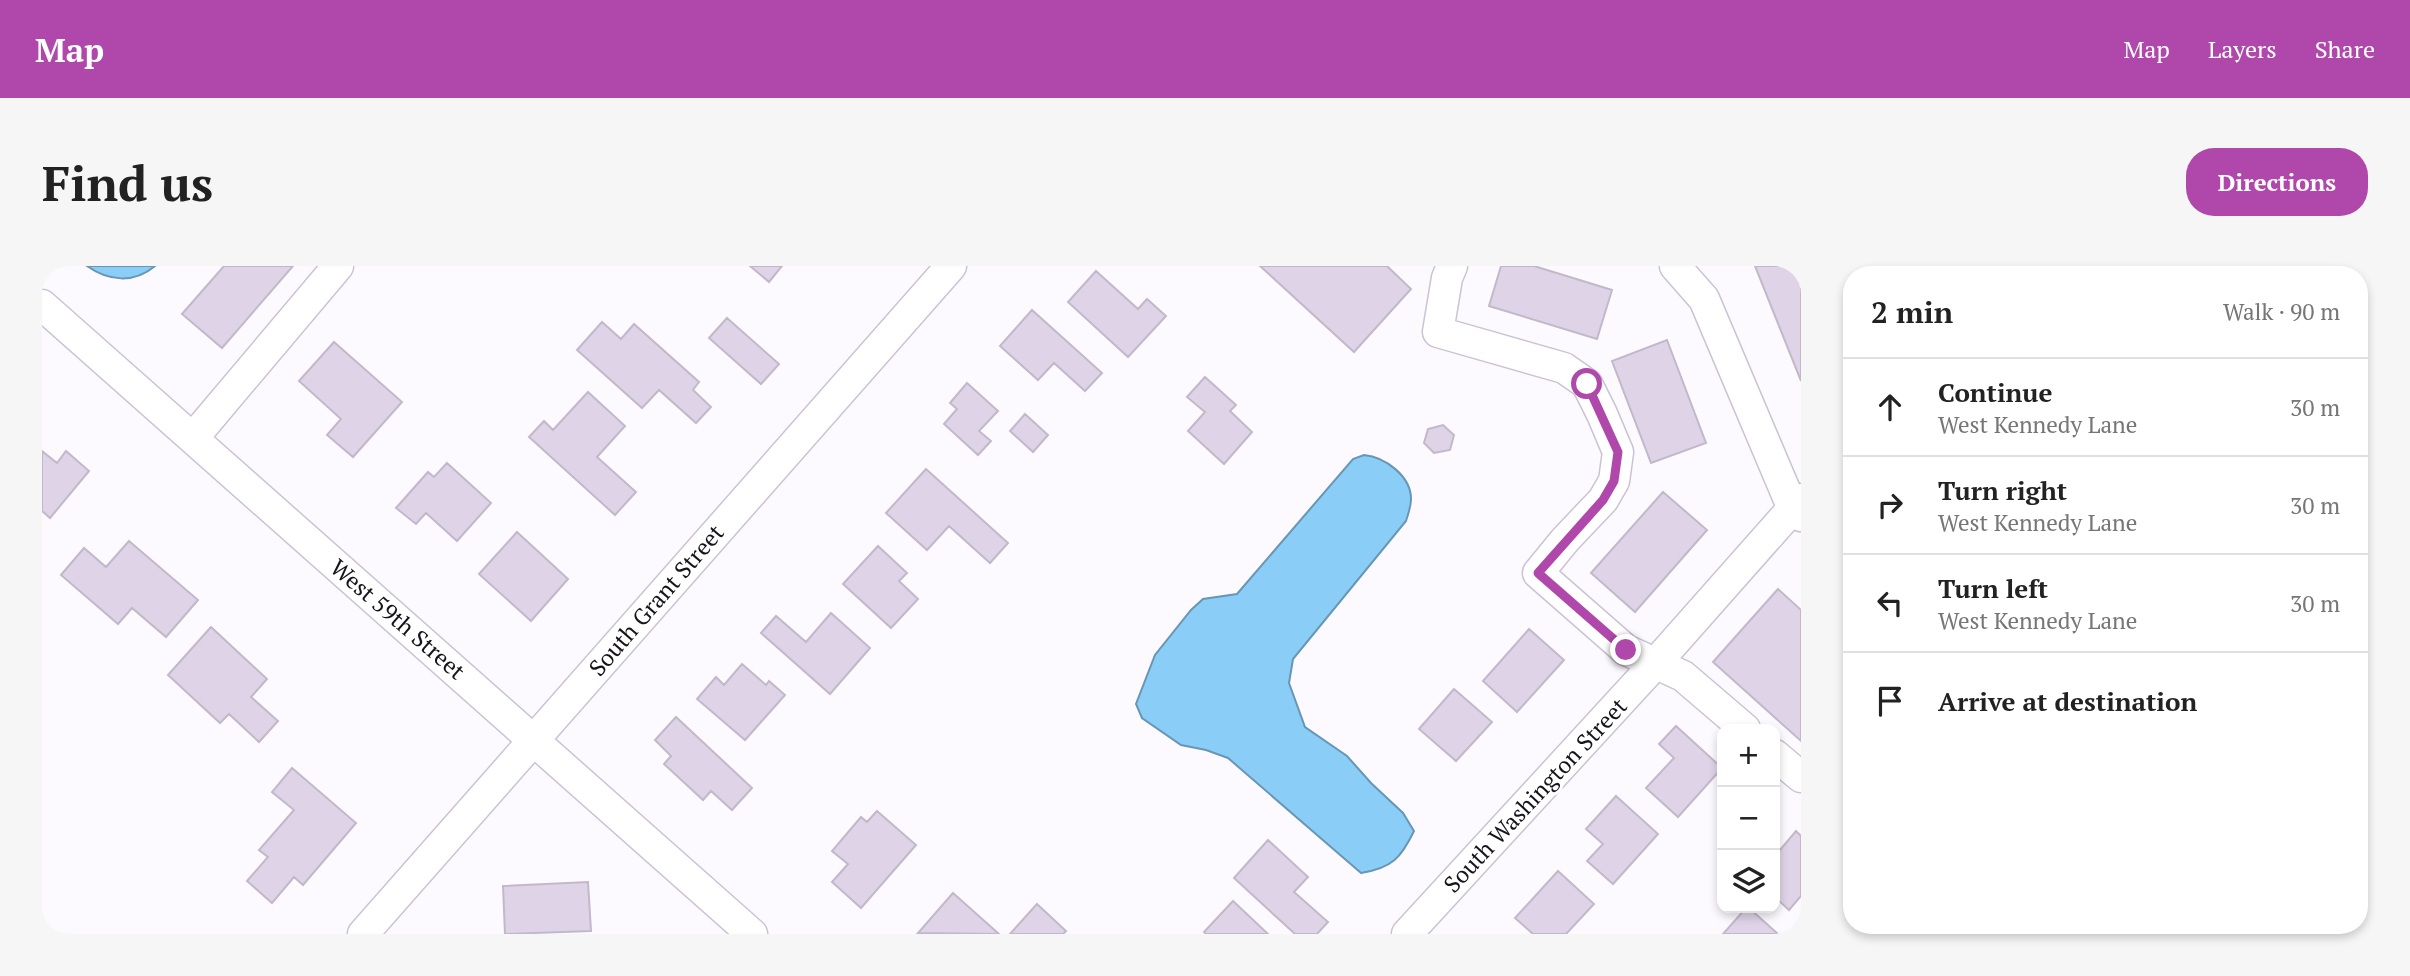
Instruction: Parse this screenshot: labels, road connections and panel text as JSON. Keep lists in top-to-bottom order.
{
  "streets": {
    "street": ["South Grant Street", "West 59th Street", "South Washington Street"]
  },
  "crossings": [
    ["South Grant Street", "West 59th Street"]
  ],
  "page": {
    "header": "Map",
    "nav": ["Map", "Layers", "Share"],
    "buttons": "Directions",
    "title": "Find us",
    "heading": ["2 min", "Walk · 90 m"],
    "list": [
      ["Continue", "West Kennedy Lane", "30 m"],
      ["Turn right", "West Kennedy Lane", "30 m"],
      ["Turn left", "West Kennedy Lane", "30 m"],
      "Arrive at destination"
    ],
    "map_buttons": ["+", "−"]
  }
}
